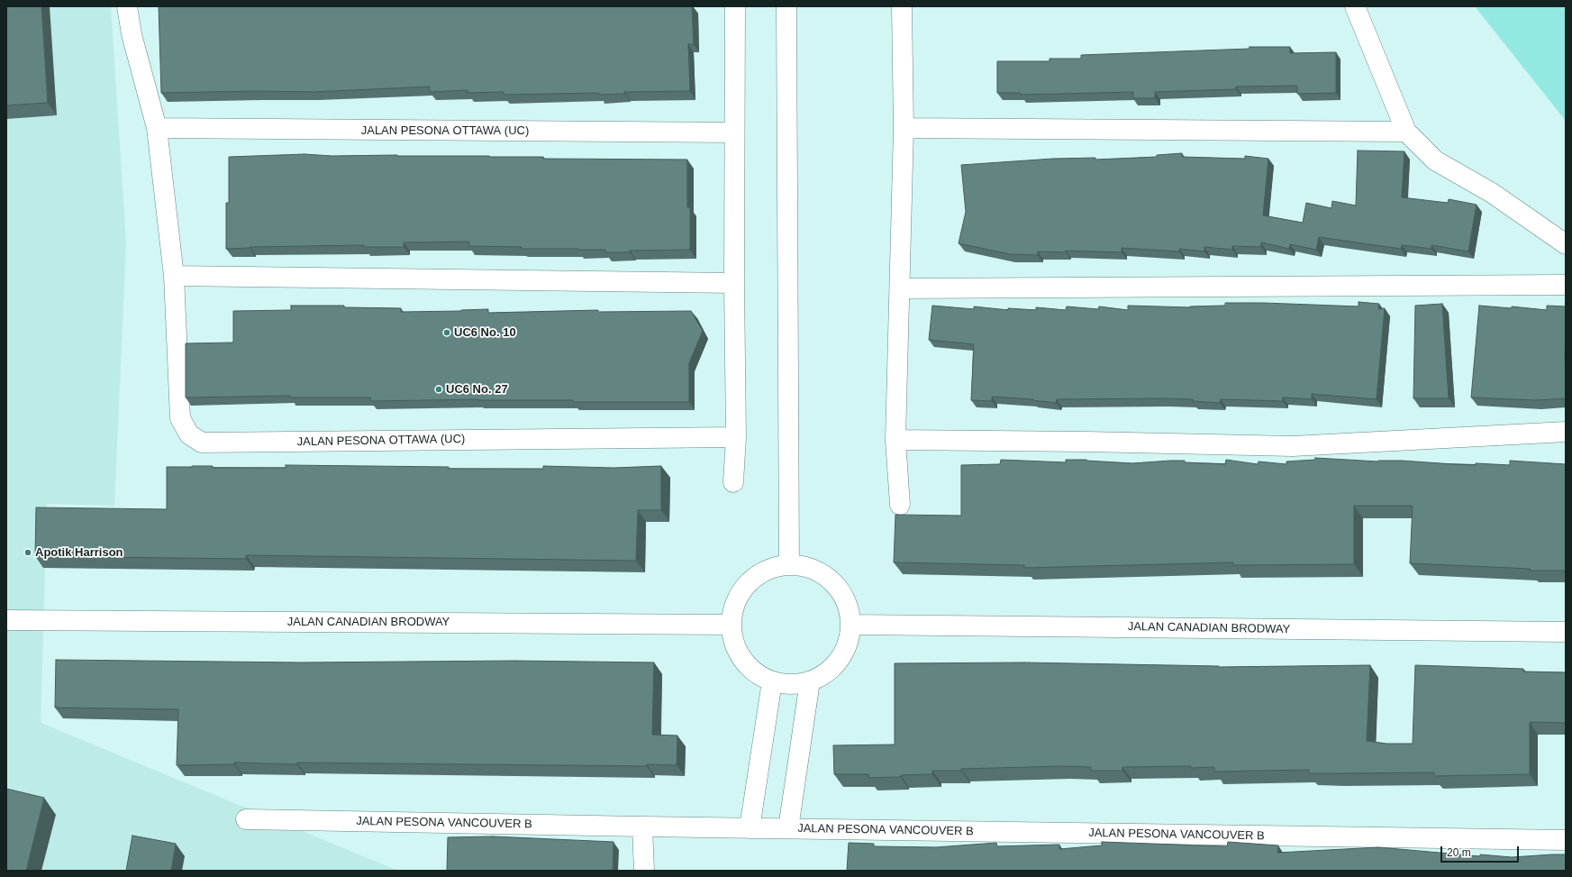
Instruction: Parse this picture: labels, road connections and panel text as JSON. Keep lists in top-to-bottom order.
{
  "streets": {
    "street": ["JALAN PESONA OTTAWA (UC)", "JALAN CANADIAN BRODWAY", "JALAN PESONA VANCOUVER B"]
  },
  "crossings": [
    ["JALAN CANADIAN BRODWAY", "JALAN PESONA VANCOUVER B"]
  ],
  "places": ["UC6 No. 10", "UC6 No. 27", "Apotik Harrison"],
  "scale_bar": "20 m"
}
